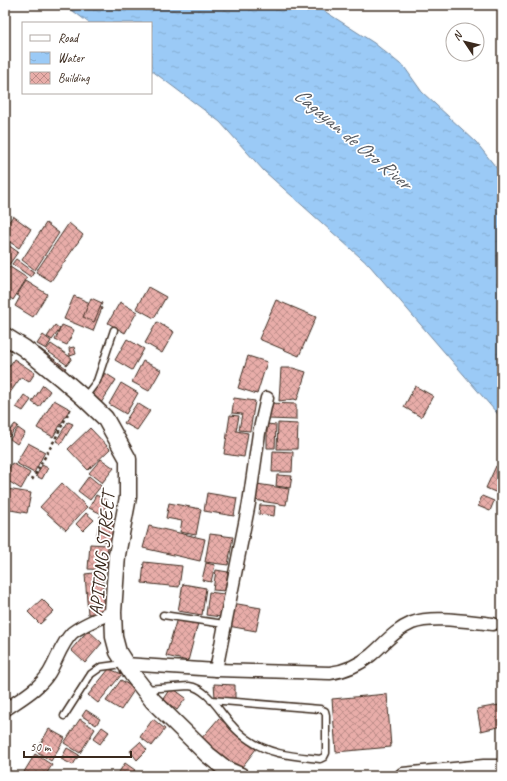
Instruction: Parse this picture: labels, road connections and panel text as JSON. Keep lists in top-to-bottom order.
{
  "streets": {
    "street": ["APITONG STREET"]
  },
  "water": ["Cagayan de Oro River"],
  "legend": ["Road", "Water", "Building"],
  "scale_bar": "50 m",
  "north": "top left"
}
